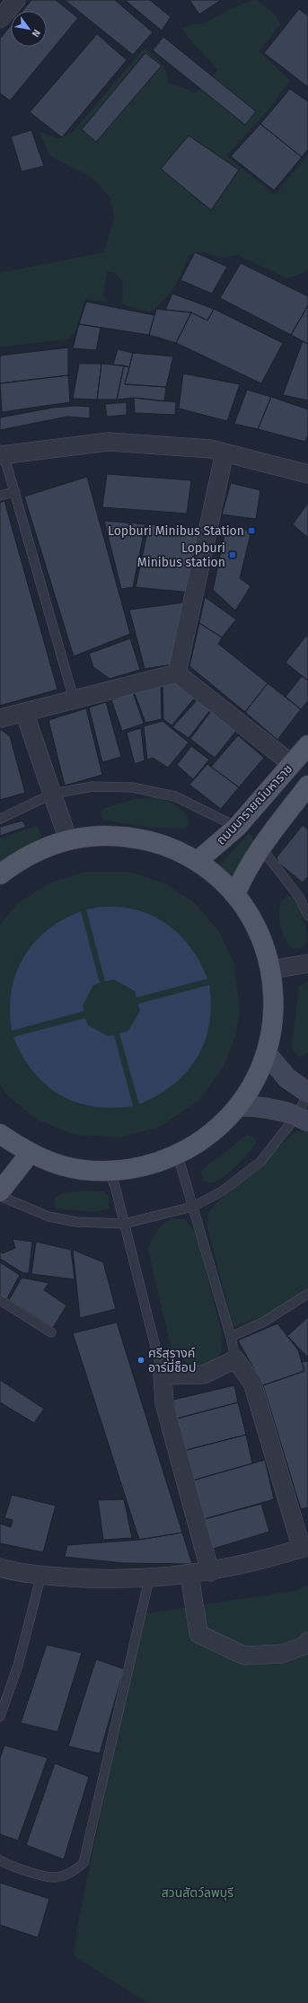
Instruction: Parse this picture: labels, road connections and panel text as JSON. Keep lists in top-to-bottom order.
{
  "streets": {
    "main road": ["ถนนนารายณ์มหาราช"]
  },
  "parks": ["สวนสัตว์ลพบุรี"],
  "places": {
    "transit": ["Lopburi Minibus Station", "Lopburi Minibus station"],
    "other": ["ศรีสุรางค์ อาร์มี่ช็อป"]
  },
  "north": "bottom right"
}
